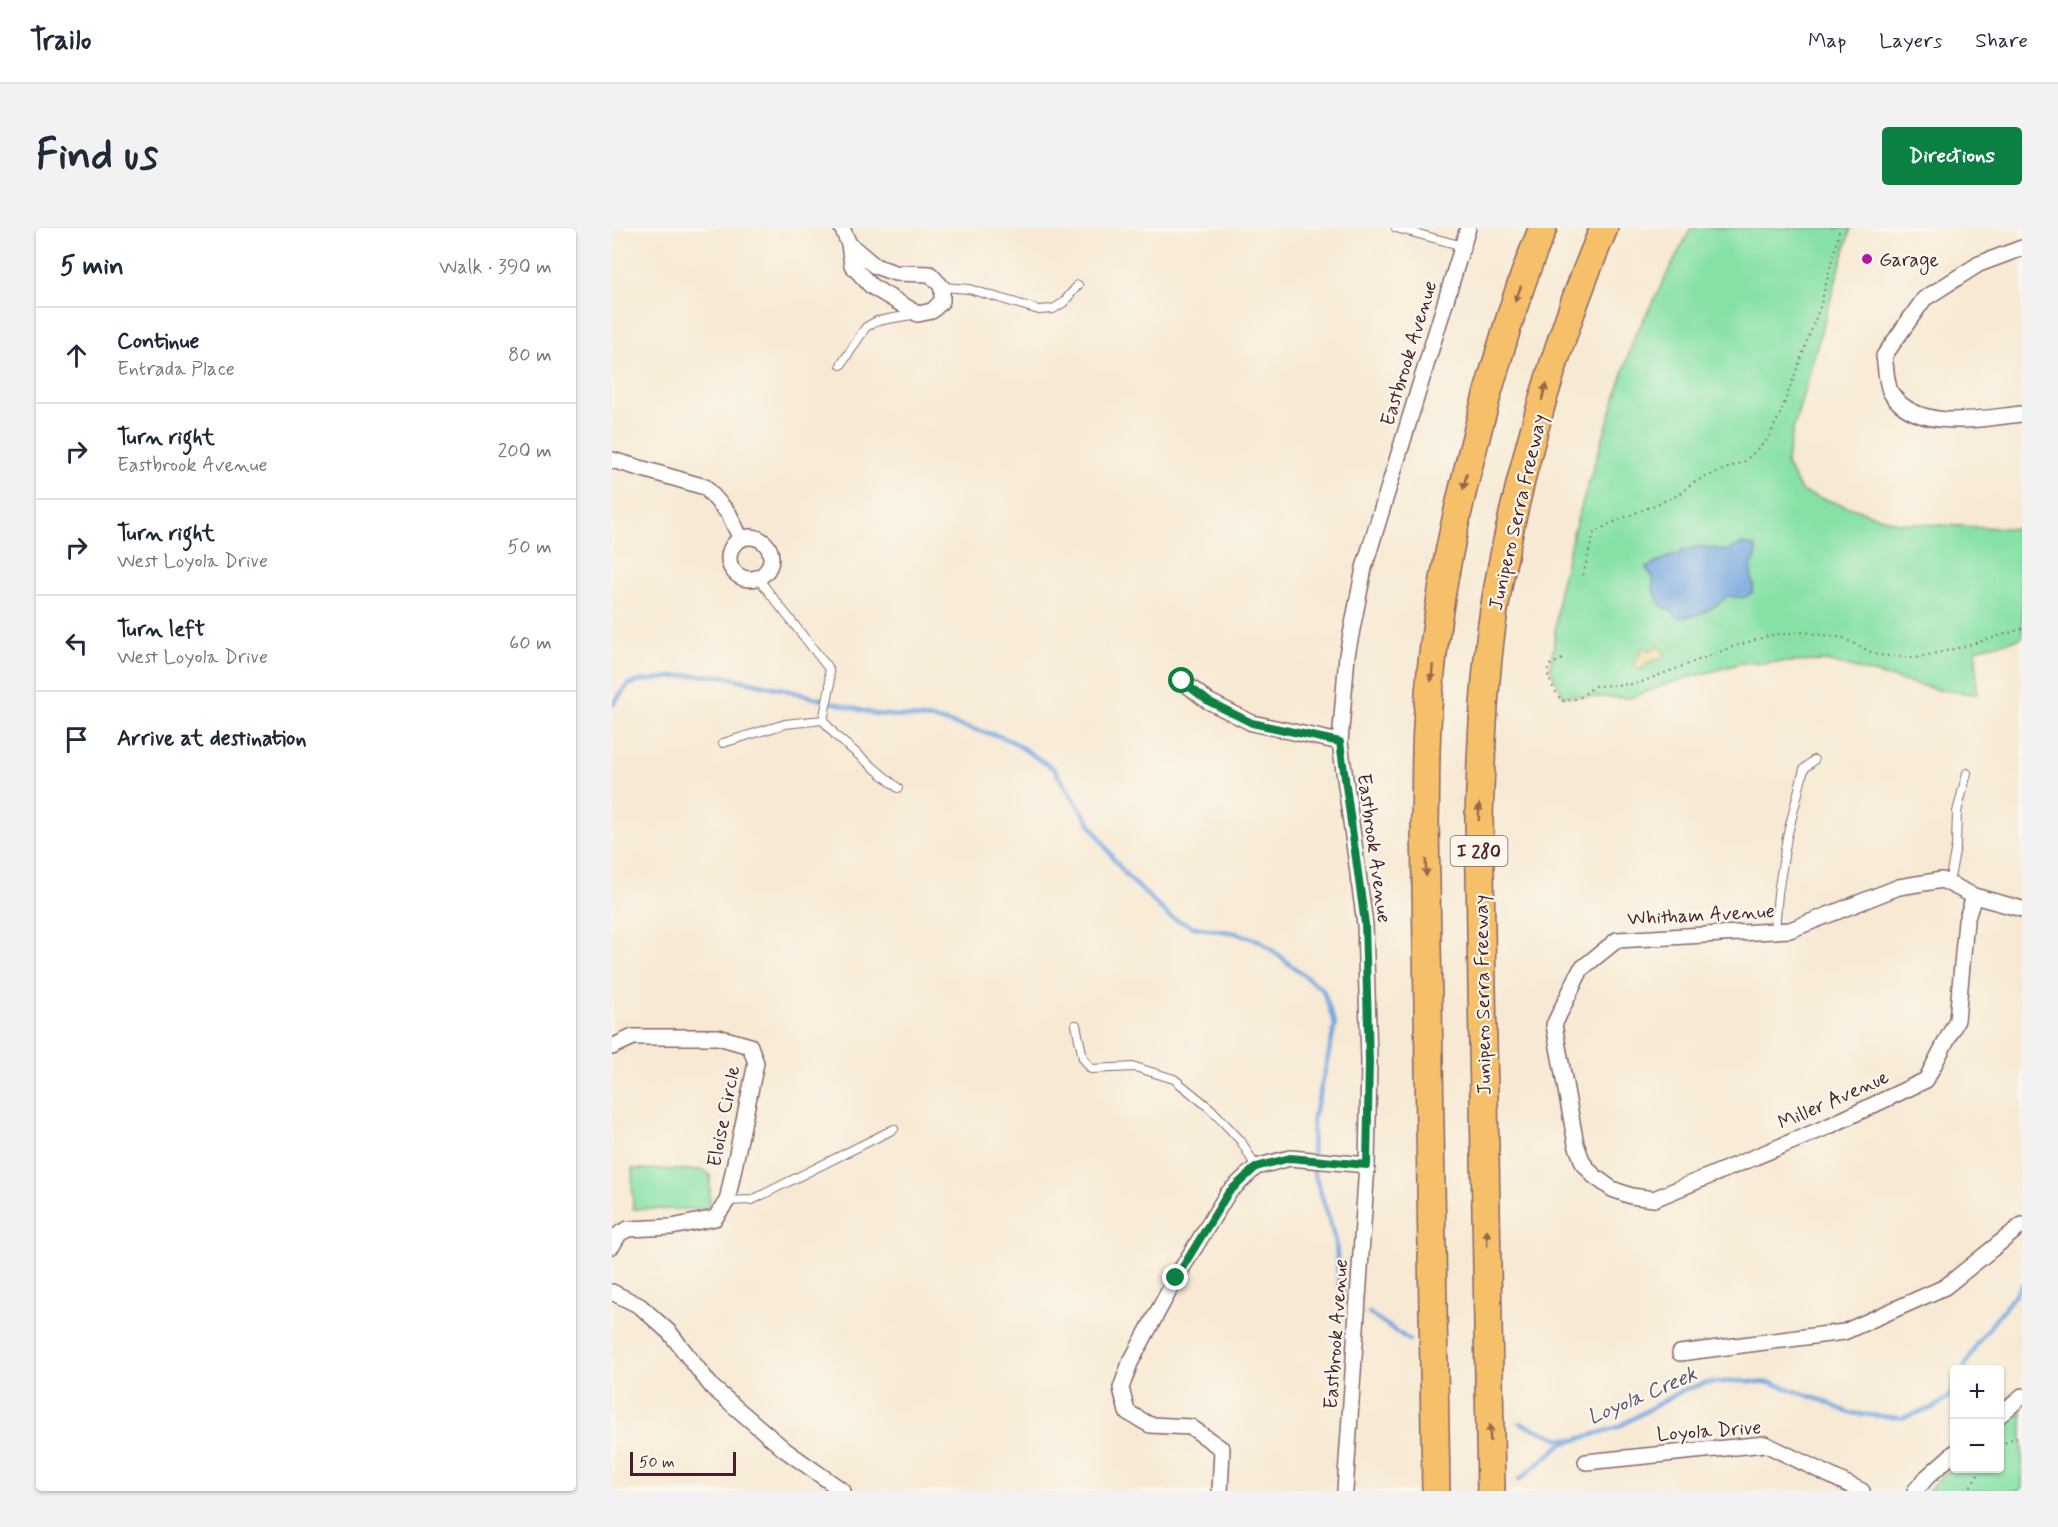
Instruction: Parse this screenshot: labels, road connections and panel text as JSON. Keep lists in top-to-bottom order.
{
  "streets": {
    "highway": ["Junipero Serra Freeway", "I 280"],
    "street": [
      "Eastbrook Avenue",
      "Whitham Avenue",
      "Miller Avenue",
      "Eloise Circle",
      "Loyola Drive"
    ]
  },
  "crossings": [
    ["Whitham Avenue", "Miller Avenue"]
  ],
  "water": ["Loyola Creek"],
  "places": ["Garage"],
  "scale_bar": "50 m",
  "page": {
    "header": "Trailo",
    "nav": ["Map", "Layers", "Share"],
    "buttons": "Directions",
    "title": "Find us",
    "heading": ["5 min", "Walk · 390 m"],
    "list": [
      ["Continue", "Entrada Place", "80 m"],
      ["Turn right", "Eastbrook Avenue", "200 m"],
      ["Turn right", "West Loyola Drive", "50 m"],
      ["Turn left", "West Loyola Drive", "60 m"],
      "Arrive at destination"
    ],
    "map_buttons": ["+", "−"],
    "scale": "50 m"
  }
}
